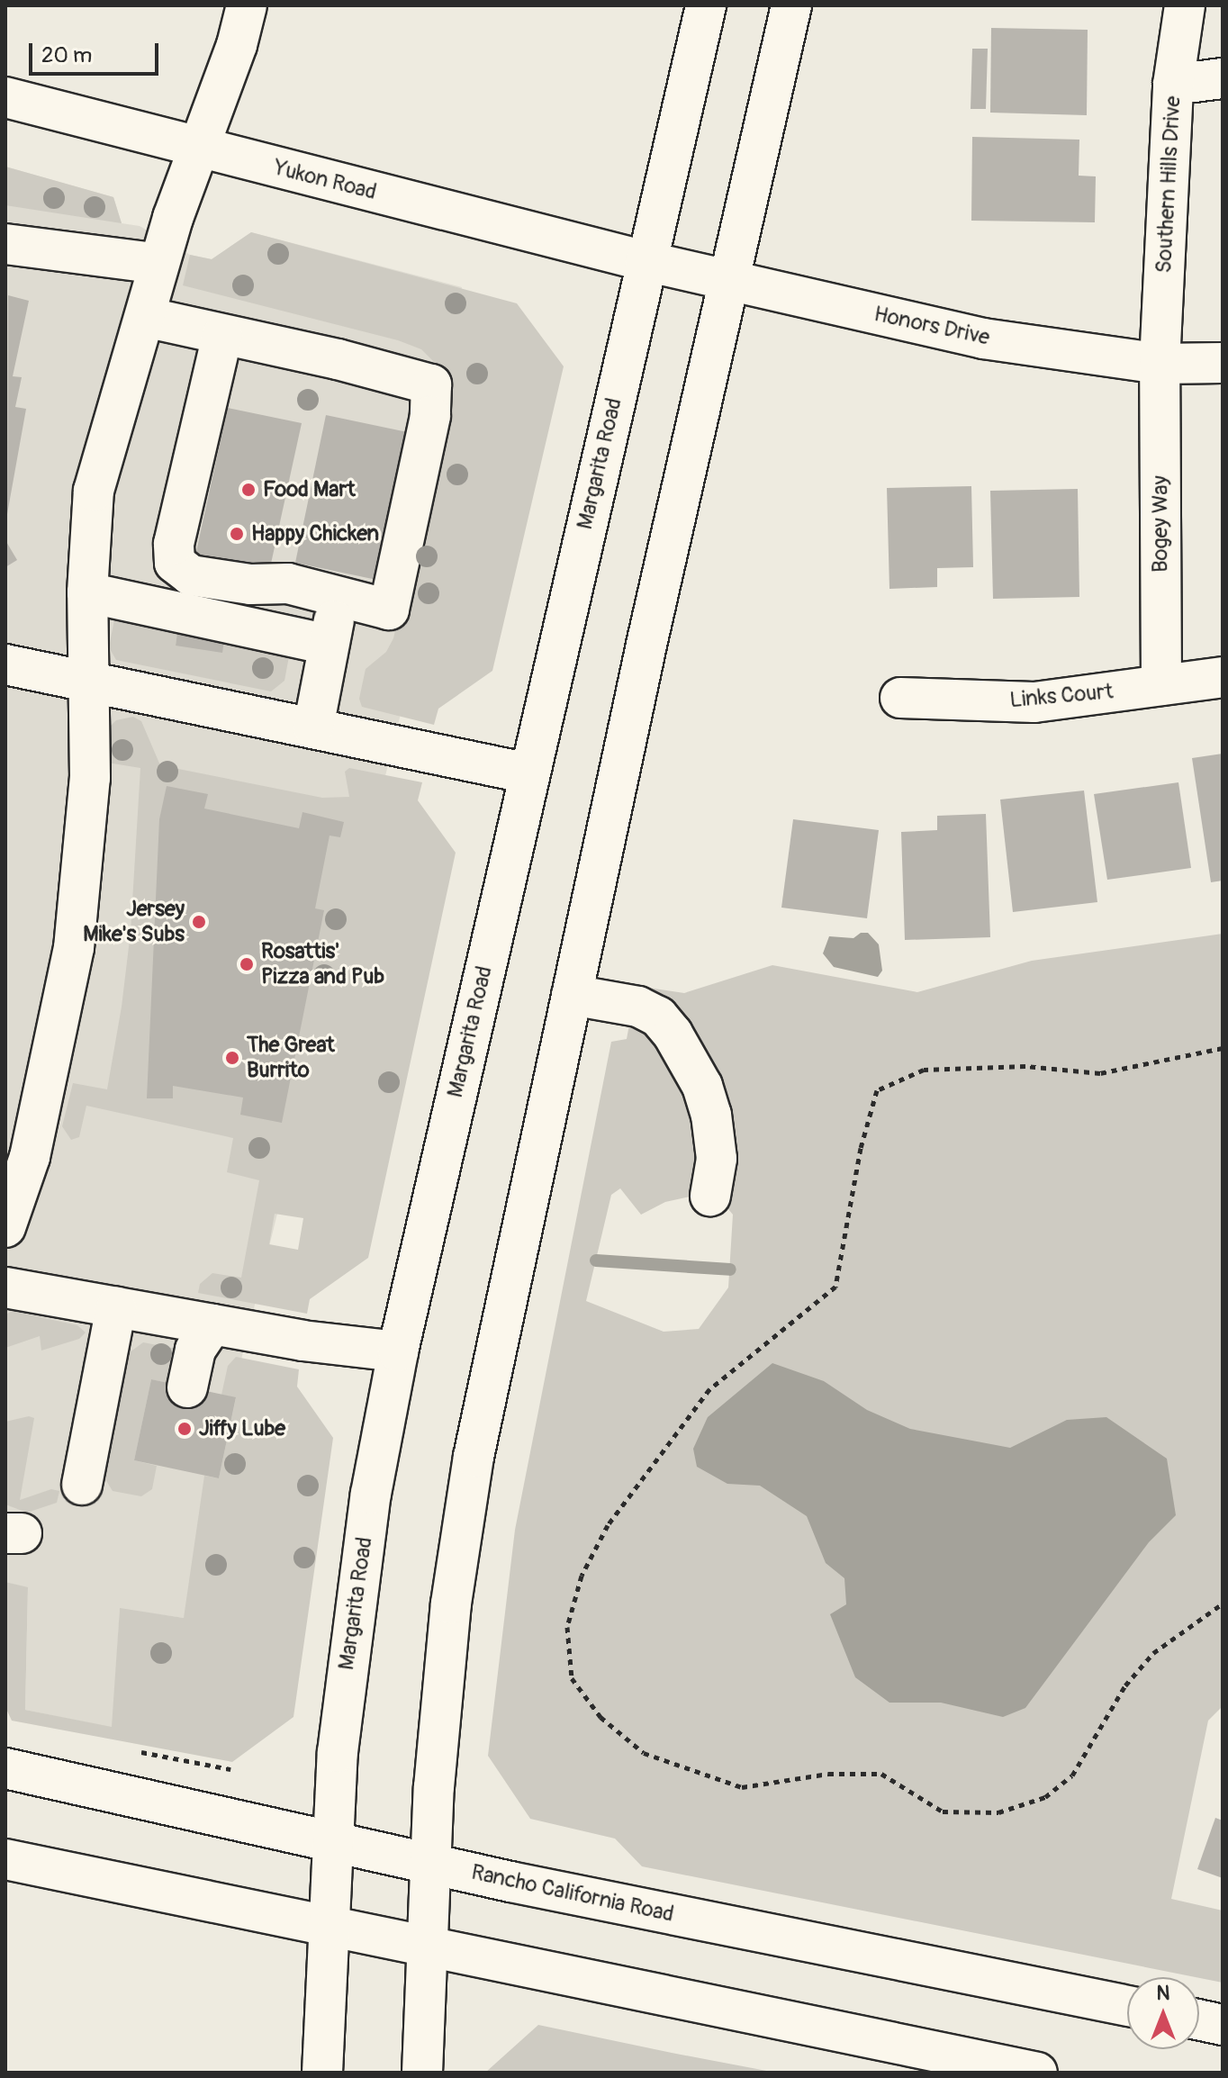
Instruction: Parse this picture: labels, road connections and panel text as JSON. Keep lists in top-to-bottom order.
{
  "streets": {
    "main road": [
      "Yukon Road",
      "Southern Hills Drive",
      "Honors Drive",
      "Margarita Road",
      "Bogey Way",
      "Links Court",
      "Rancho California Road"
    ]
  },
  "crossings": [
    ["Yukon Road", "Honors Drive"],
    ["Yukon Road", "Margarita Road"],
    ["Southern Hills Drive", "Honors Drive"],
    ["Southern Hills Drive", "Bogey Way"],
    ["Honors Drive", "Margarita Road"],
    ["Honors Drive", "Bogey Way"],
    ["Margarita Road", "Rancho California Road"],
    ["Bogey Way", "Links Court"]
  ],
  "places": [
    "Food Mart",
    "Happy Chicken",
    "Jersey Mike's Subs",
    "Rosattis' Pizza and Pub",
    "The Great Burrito",
    "Jiffy Lube"
  ],
  "scale_bar": "20 m",
  "north": "top"
}
